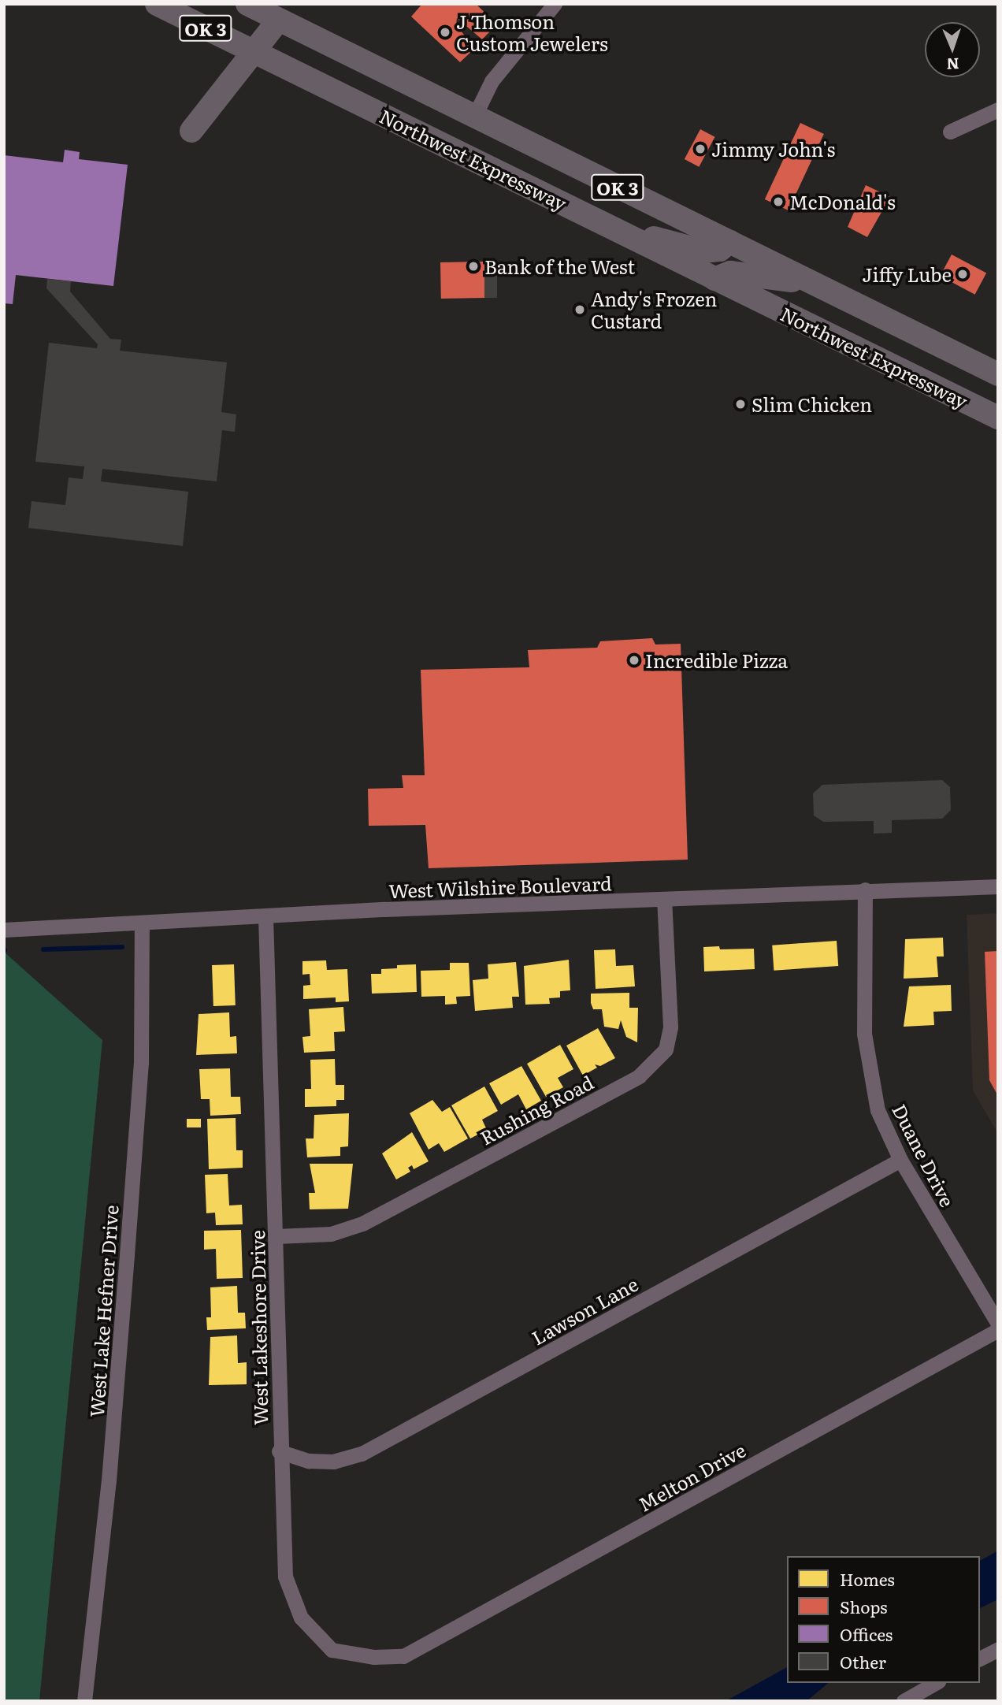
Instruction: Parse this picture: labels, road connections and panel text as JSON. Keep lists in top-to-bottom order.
{
  "streets": {
    "highway": ["OK 3", "Northwest Expressway"],
    "street": [
      "West Wilshire Boulevard",
      "Rushing Road",
      "Duane Drive",
      "Lawson Lane",
      "West Lake Hefner Drive",
      "West Lakeshore Drive",
      "Melton Drive"
    ]
  },
  "crossings": [
    ["West Wilshire Boulevard", "Rushing Road"],
    ["West Wilshire Boulevard", "Duane Drive"],
    ["West Wilshire Boulevard", "West Lake Hefner Drive"],
    ["West Wilshire Boulevard", "West Lakeshore Drive"],
    ["Rushing Road", "West Lakeshore Drive"],
    ["Duane Drive", "Lawson Lane"],
    ["Lawson Lane", "West Lakeshore Drive"],
    ["West Lakeshore Drive", "Melton Drive"]
  ],
  "places": [
    "J Thomson Custom Jewelers",
    "Jimmy John's",
    "McDonald's",
    "Bank of the West",
    "Jiffy Lube",
    "Andy's Frozen Custard",
    "Slim Chicken",
    "Incredible Pizza"
  ],
  "legend": [
    "Homes",
    "Shops",
    "Offices",
    "Other"
  ],
  "north": "bottom"
}
